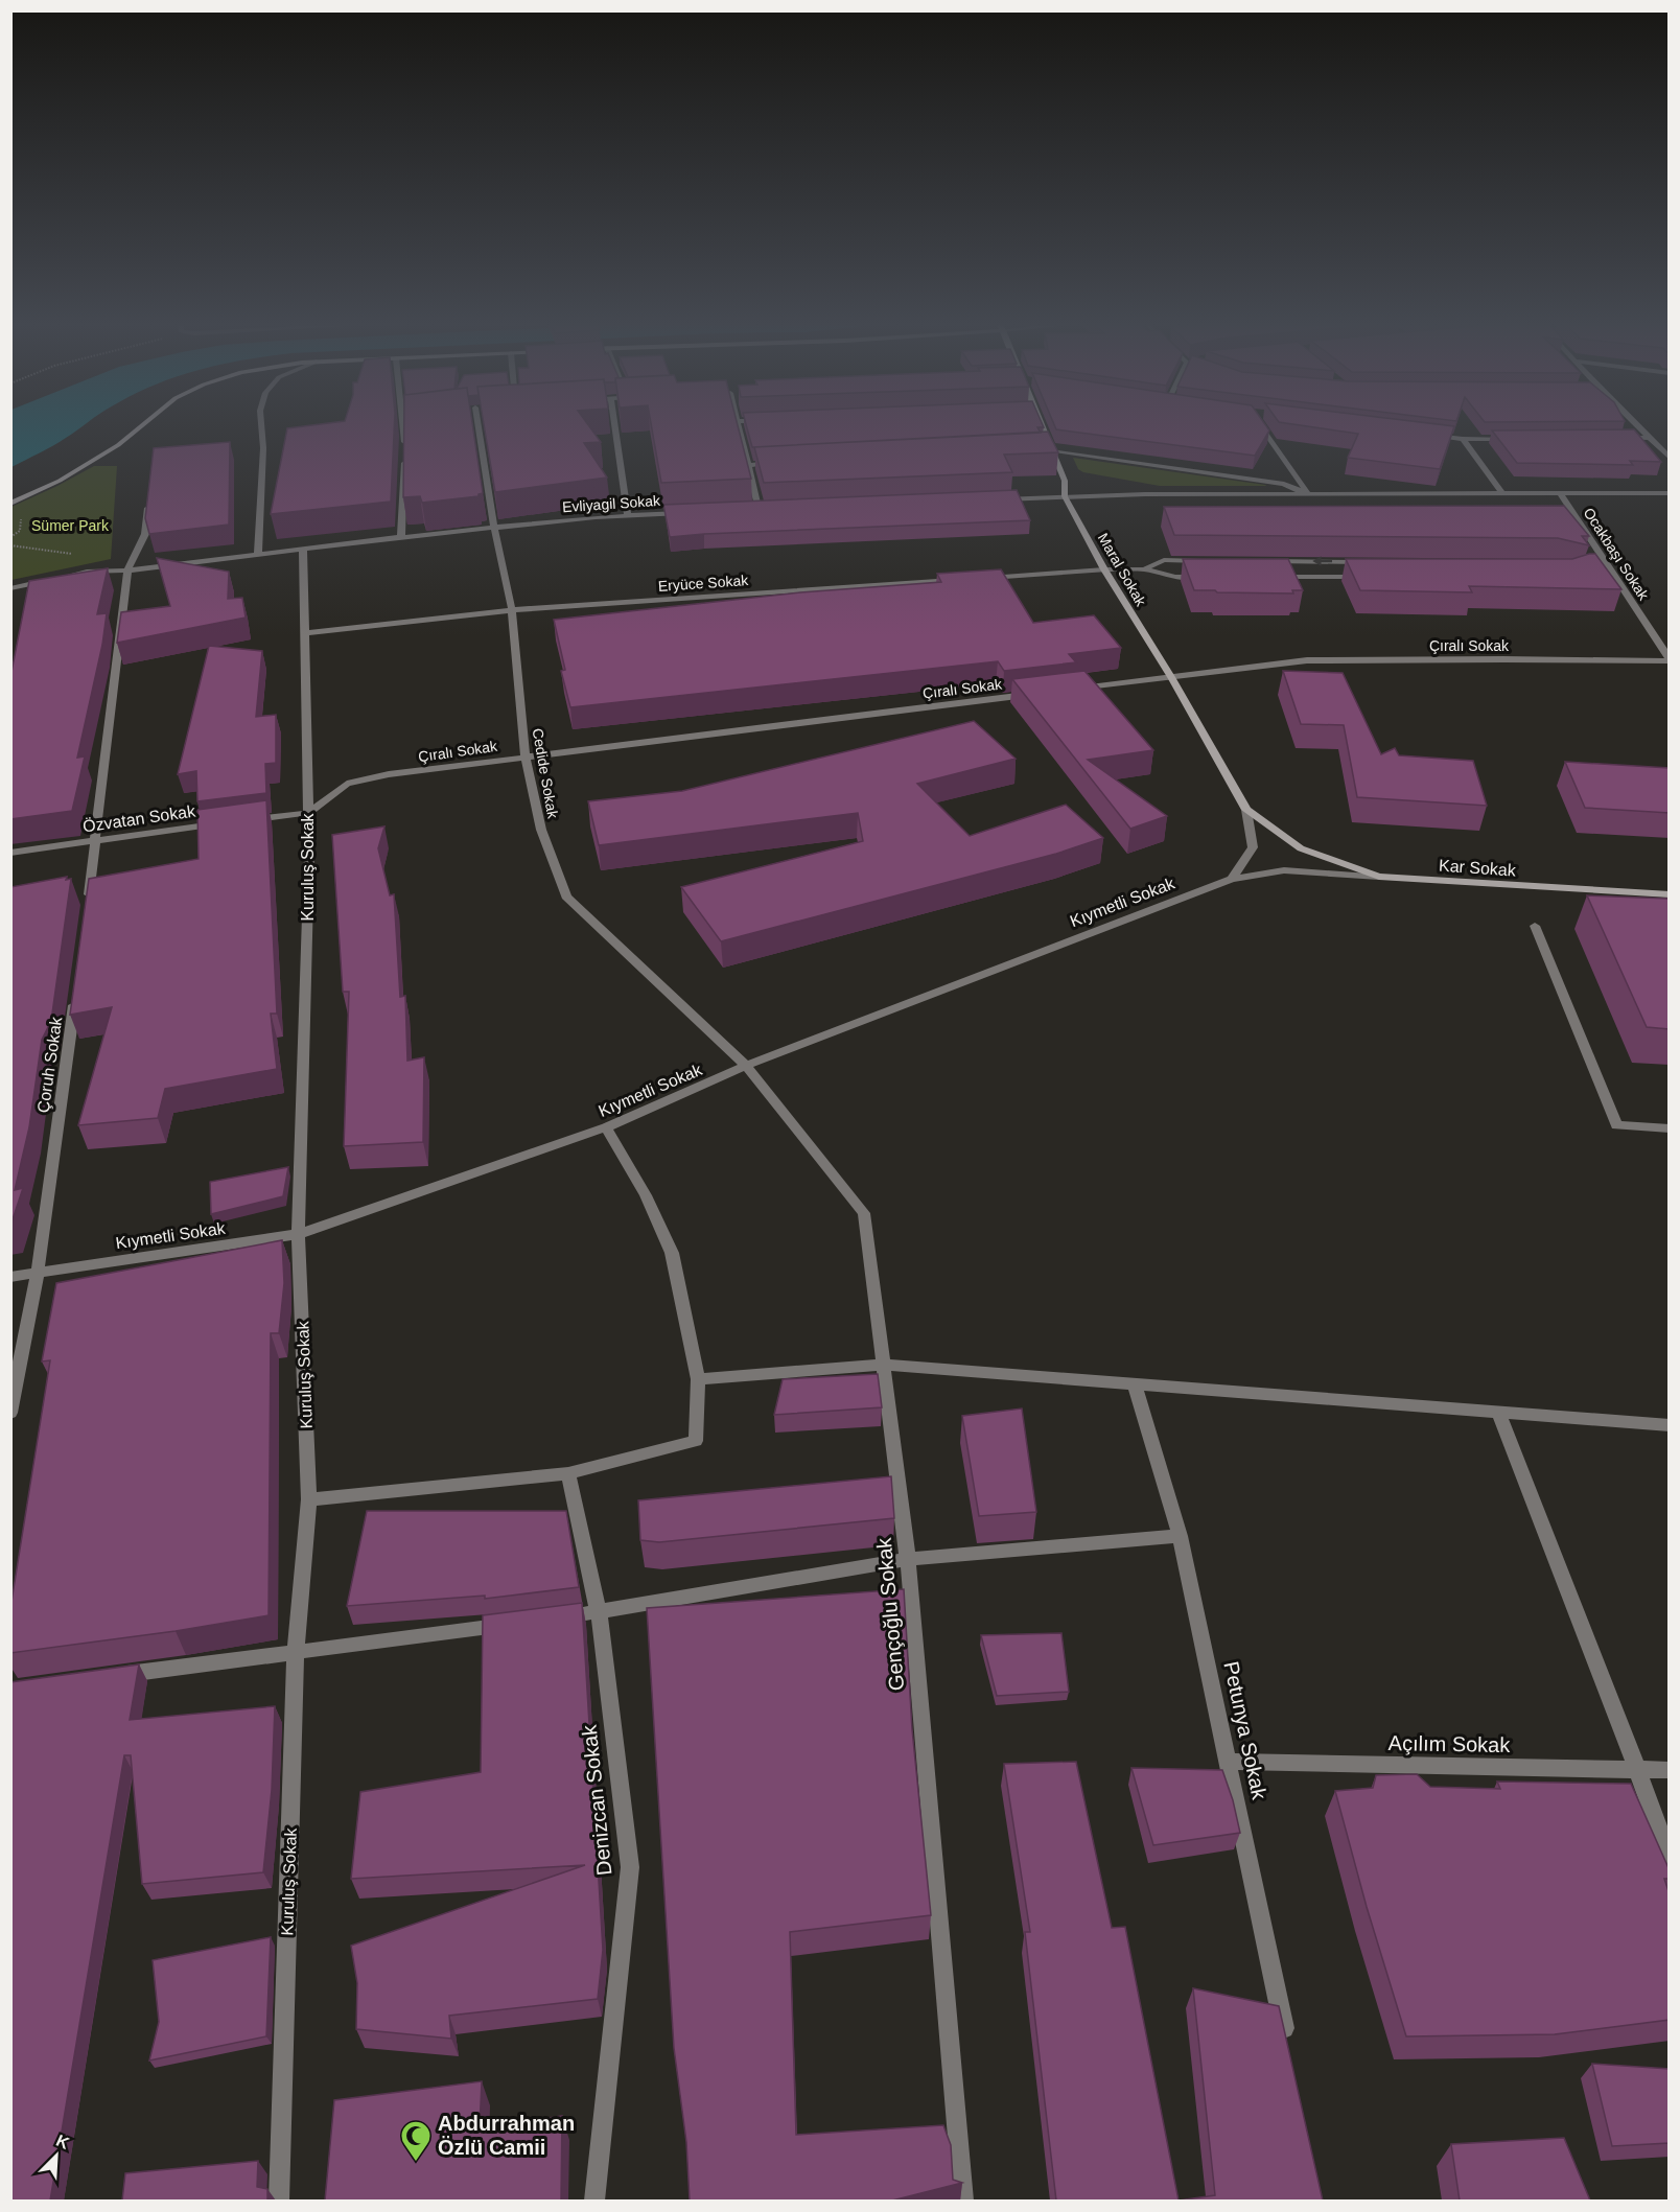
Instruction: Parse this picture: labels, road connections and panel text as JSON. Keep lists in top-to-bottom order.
{
  "streets": {
    "street": [
      "Evliyagil Sokak",
      "Ocakbaşı Sokak",
      "Maral Sokak",
      "Eryüce Sokak",
      "Çıralı Sokak",
      "Cedide Sokak",
      "Özvatan Sokak",
      "Kuruluş Sokak",
      "Kar Sokak",
      "Kıymetli Sokak",
      "Çoruh Sokak",
      "Gençoğlu Sokak",
      "Petunya Sokak",
      "Açılım Sokak",
      "Denizcan Sokak"
    ]
  },
  "crossings": [
    ["Evliyagil Sokak", "Cedide Sokak"],
    ["Evliyagil Sokak", "Kuruluş Sokak"],
    ["Ocakbaşı Sokak", "Çıralı Sokak"],
    ["Maral Sokak", "Çıralı Sokak"],
    ["Eryüce Sokak", "Cedide Sokak"],
    ["Eryüce Sokak", "Kuruluş Sokak"],
    ["Çıralı Sokak", "Cedide Sokak"],
    ["Çıralı Sokak", "Kuruluş Sokak"],
    ["Cedide Sokak", "Kıymetli Sokak"],
    ["Cedide Sokak", "Gençoğlu Sokak"],
    ["Kuruluş Sokak", "Kıymetli Sokak"],
    ["Kar Sokak", "Kıymetli Sokak"],
    ["Kıymetli Sokak", "Çoruh Sokak"],
    ["Kıymetli Sokak", "Gençoğlu Sokak"],
    ["Petunya Sokak", "Açılım Sokak"]
  ],
  "parks": ["Sümer Park"],
  "places": {
    "mosque": ["Abdurrahman Özlü Camii"]
  },
  "north": "top right"
}
